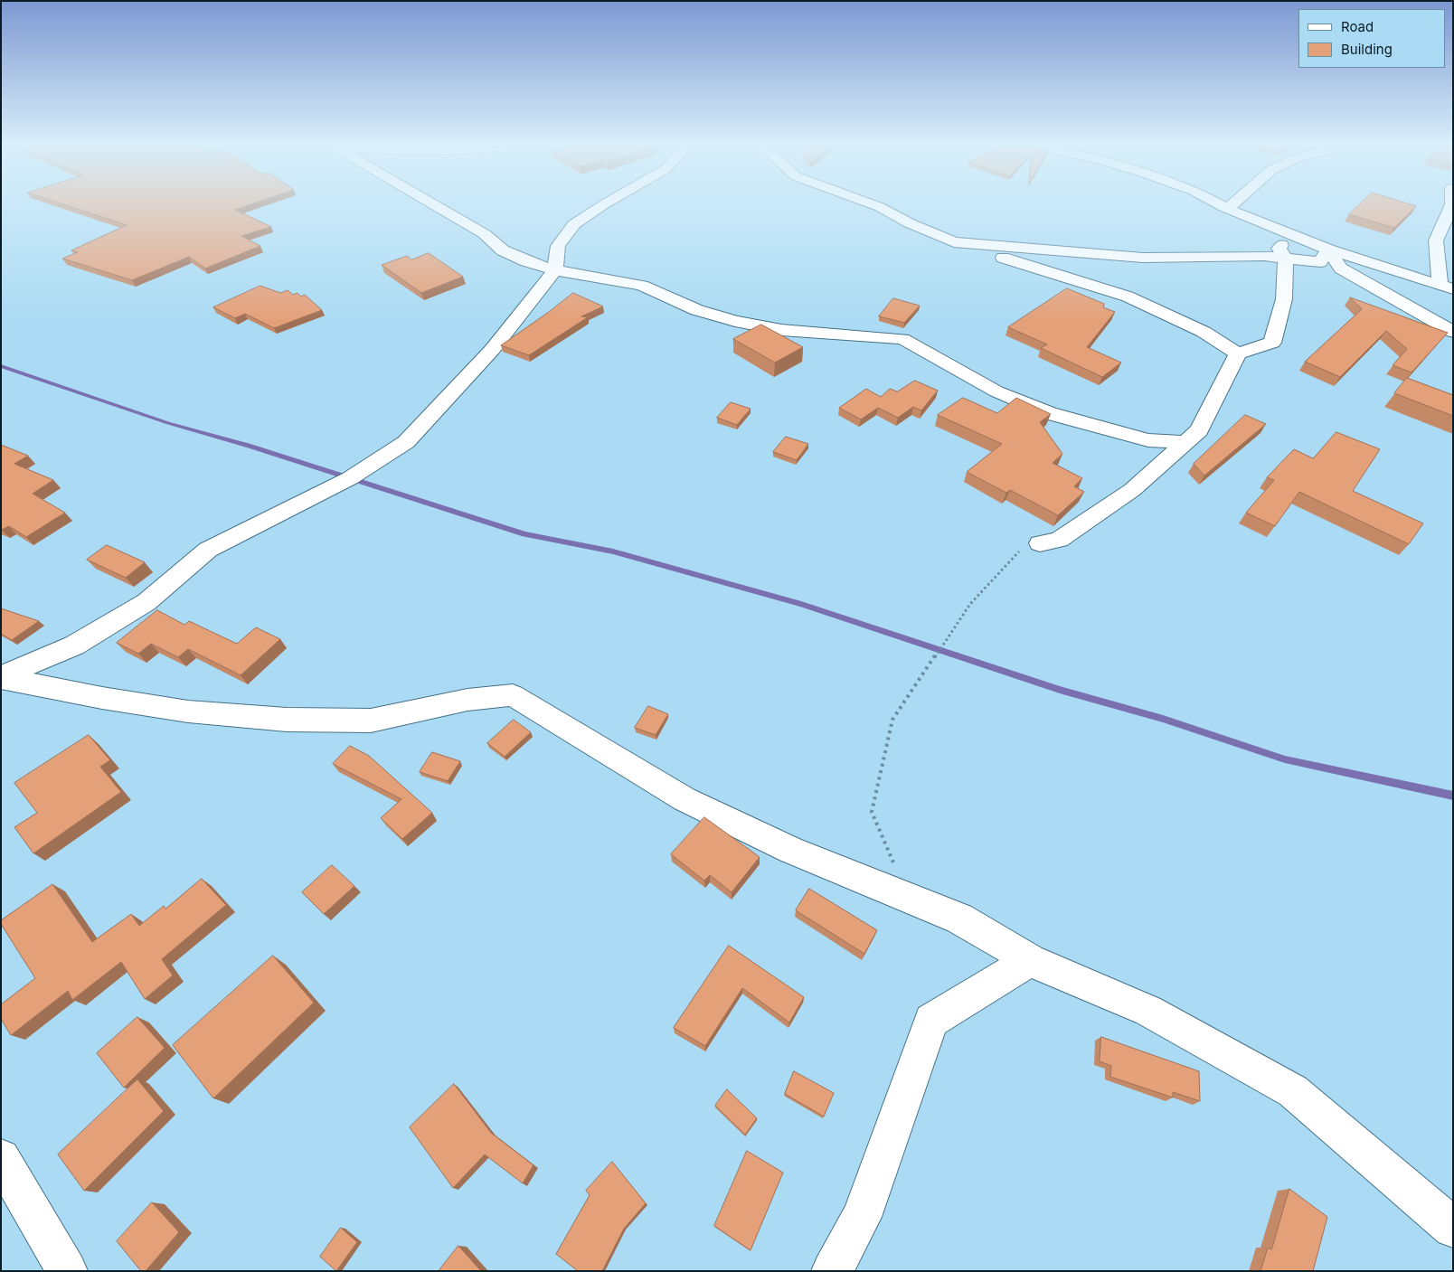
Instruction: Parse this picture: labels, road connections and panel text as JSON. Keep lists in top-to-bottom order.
{
  "legend": ["Road", "Building"]
}
